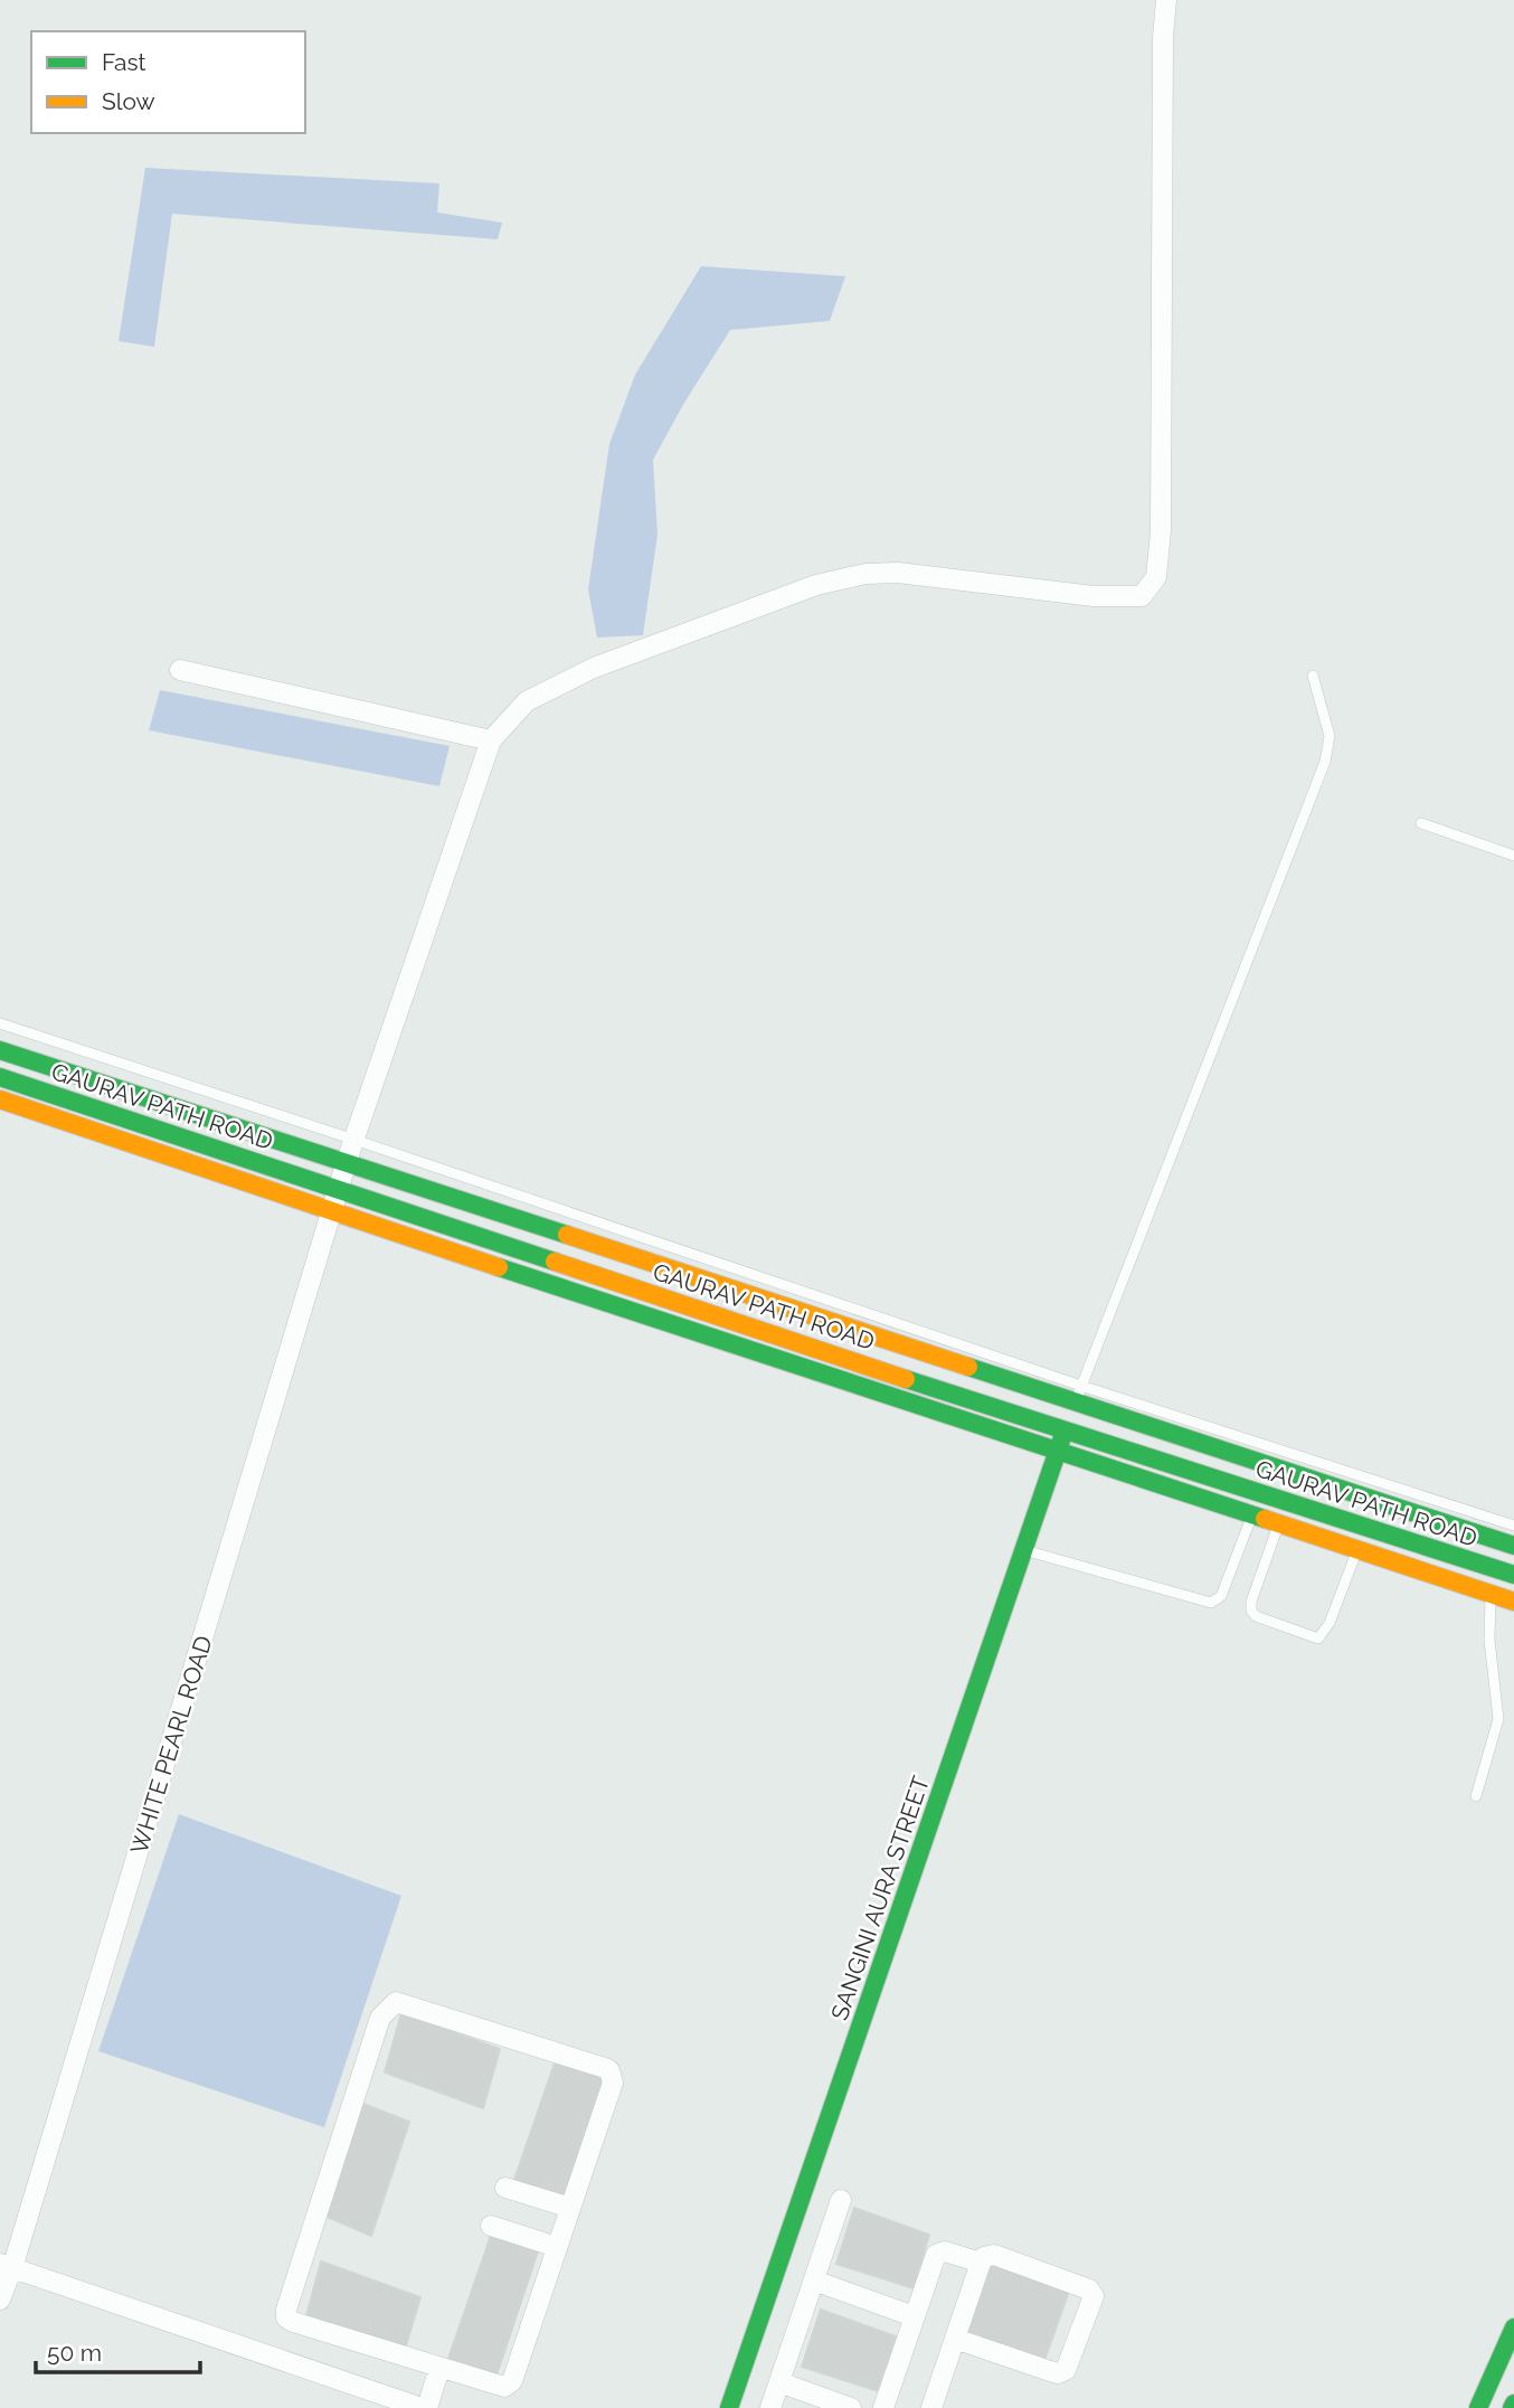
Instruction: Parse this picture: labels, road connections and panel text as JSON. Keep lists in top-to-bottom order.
{
  "streets": {
    "main road": ["GAURAV PATH ROAD", "SANGINI AURA STREET"],
    "street": ["WHITE PEARL ROAD"]
  },
  "crossings": [
    ["GAURAV PATH ROAD", "WHITE PEARL ROAD"],
    ["GAURAV PATH ROAD", "SANGINI AURA STREET"]
  ],
  "legend": ["Fast", "Slow"],
  "scale_bar": "50 m"
}
